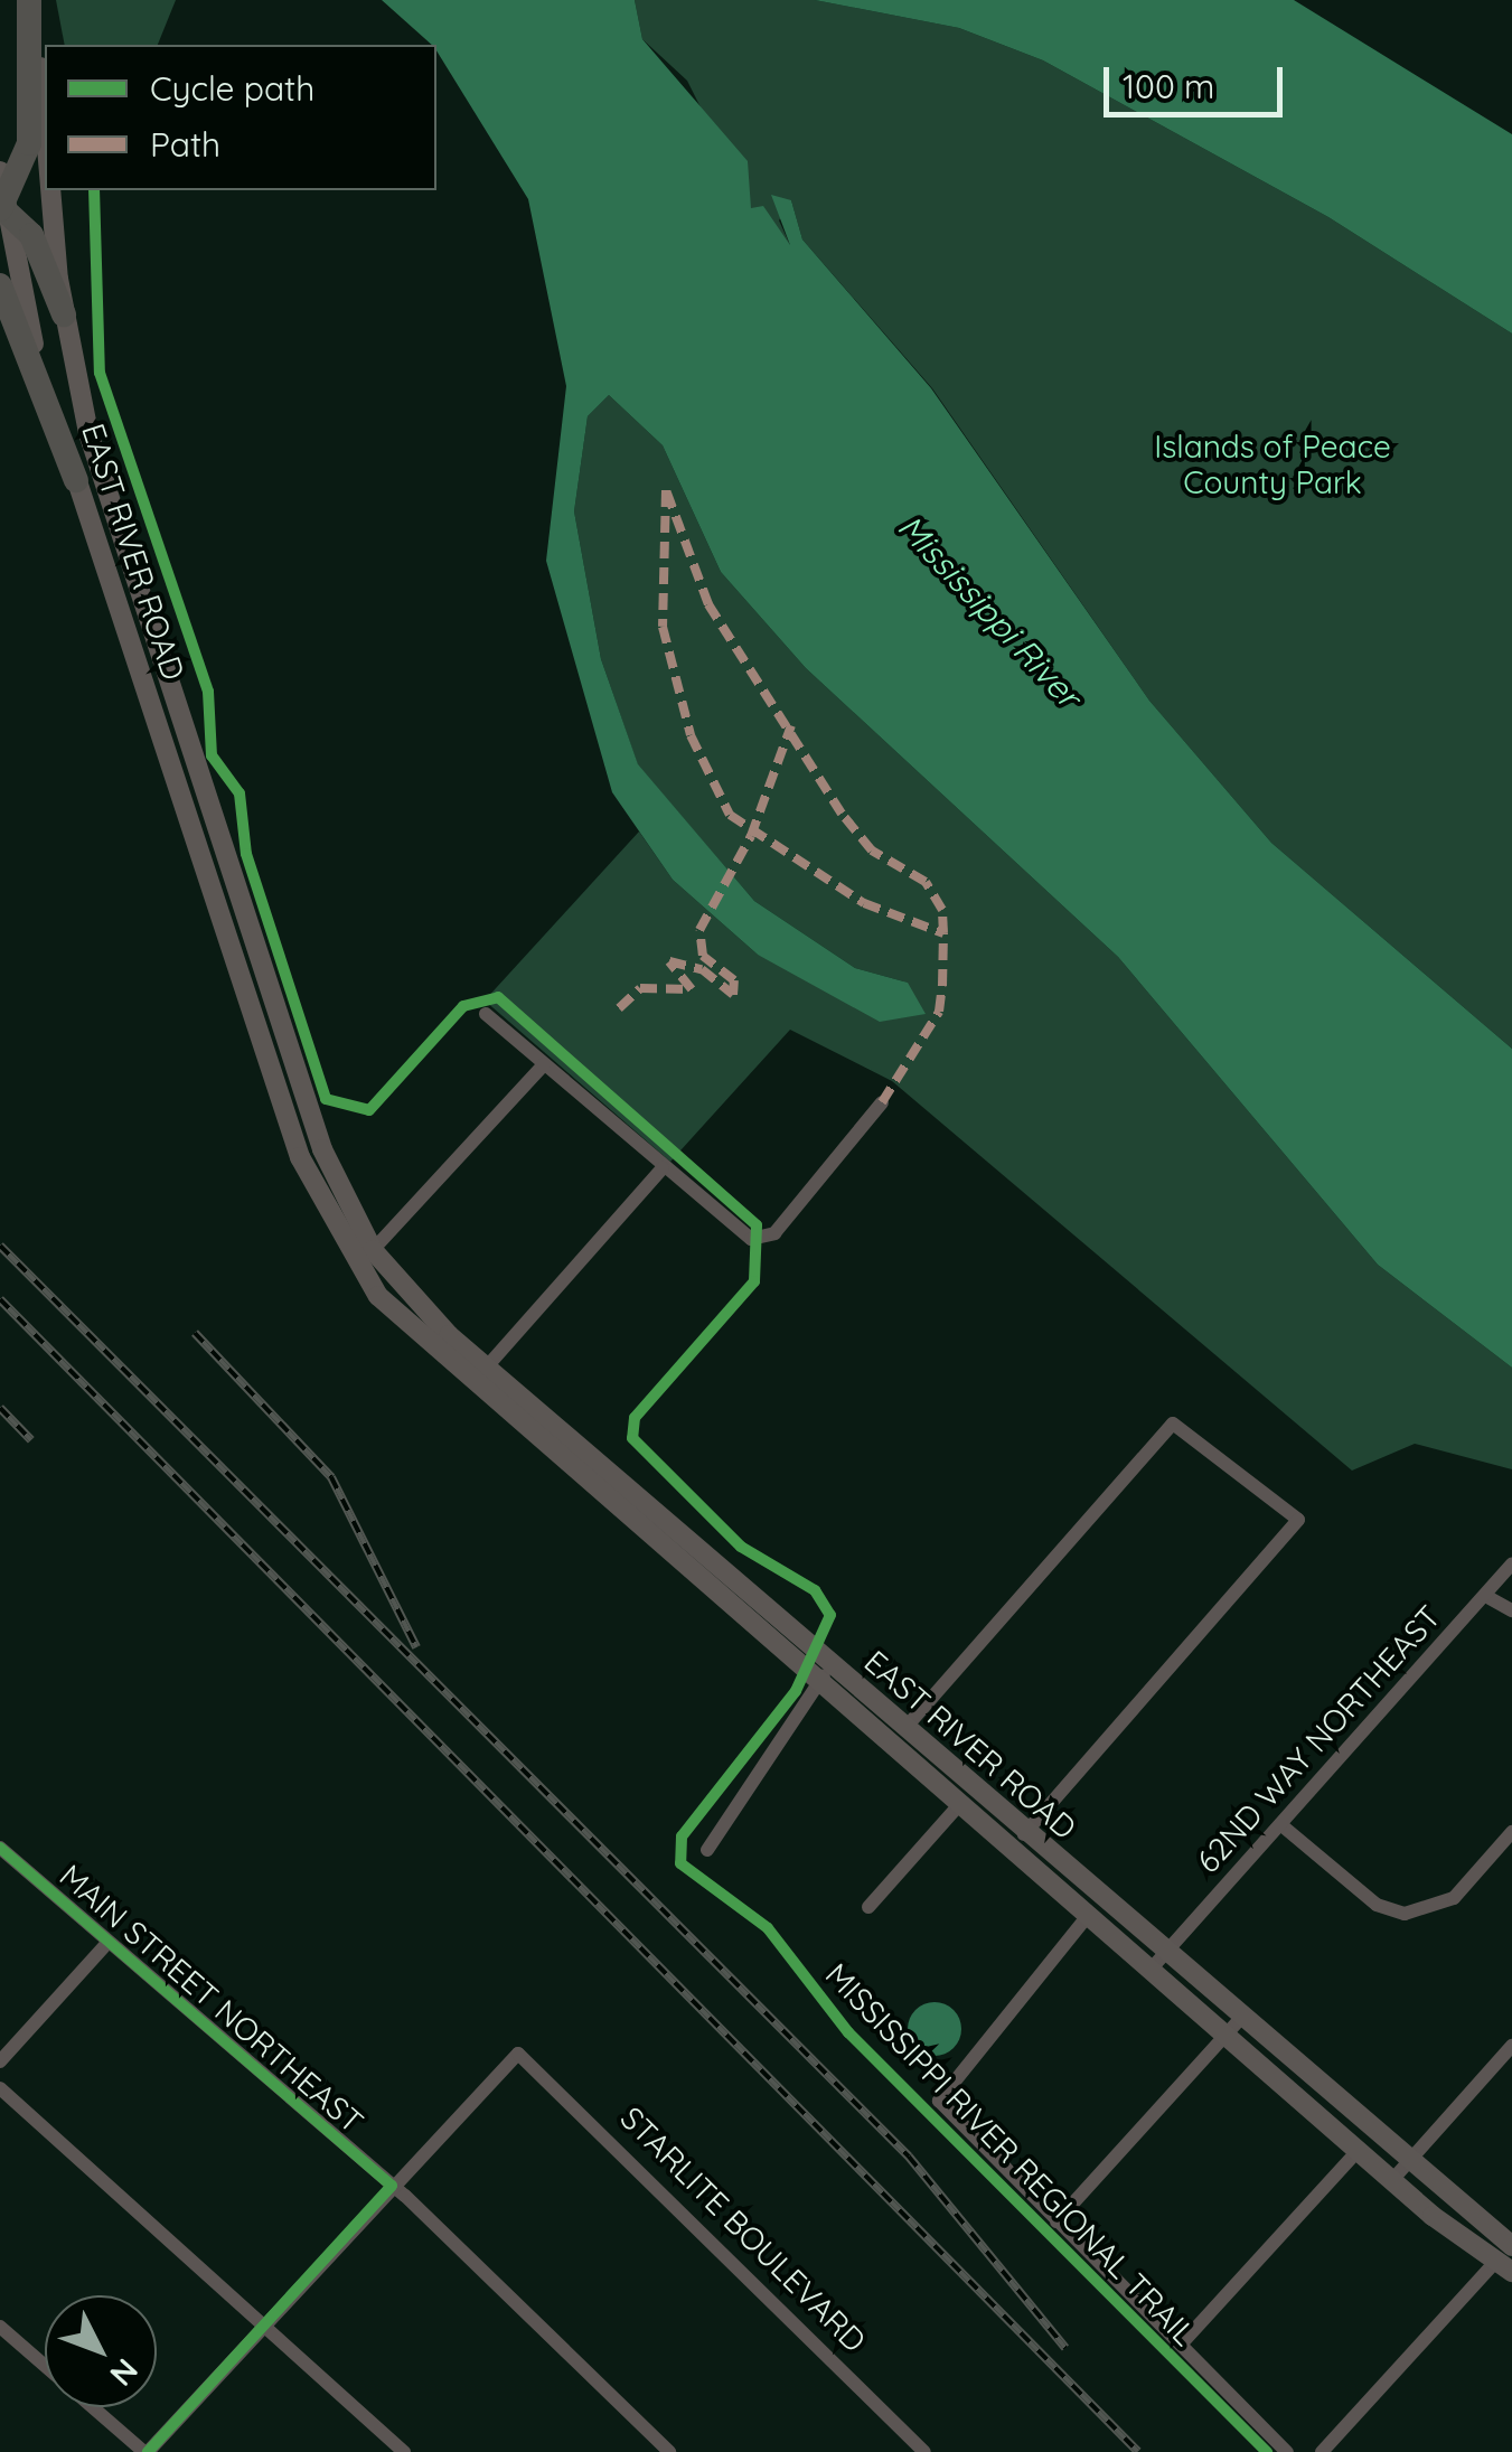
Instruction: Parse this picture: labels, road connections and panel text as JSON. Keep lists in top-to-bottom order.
{
  "streets": {
    "main road": ["EAST RIVER ROAD"],
    "street": ["62ND WAY NORTHEAST", "MAIN STREET NORTHEAST", "STARLITE BOULEVARD"],
    "cycle path": ["MISSISSIPPI RIVER REGIONAL TRAIL"]
  },
  "crossings": [
    ["EAST RIVER ROAD", "62ND WAY NORTHEAST"],
    ["MAIN STREET NORTHEAST", "STARLITE BOULEVARD"]
  ],
  "water": ["Mississippi River"],
  "parks": ["Islands of Peace County Park"],
  "legend": ["Cycle path", "Path"],
  "scale_bar": "100 m",
  "north": "bottom right"
}
